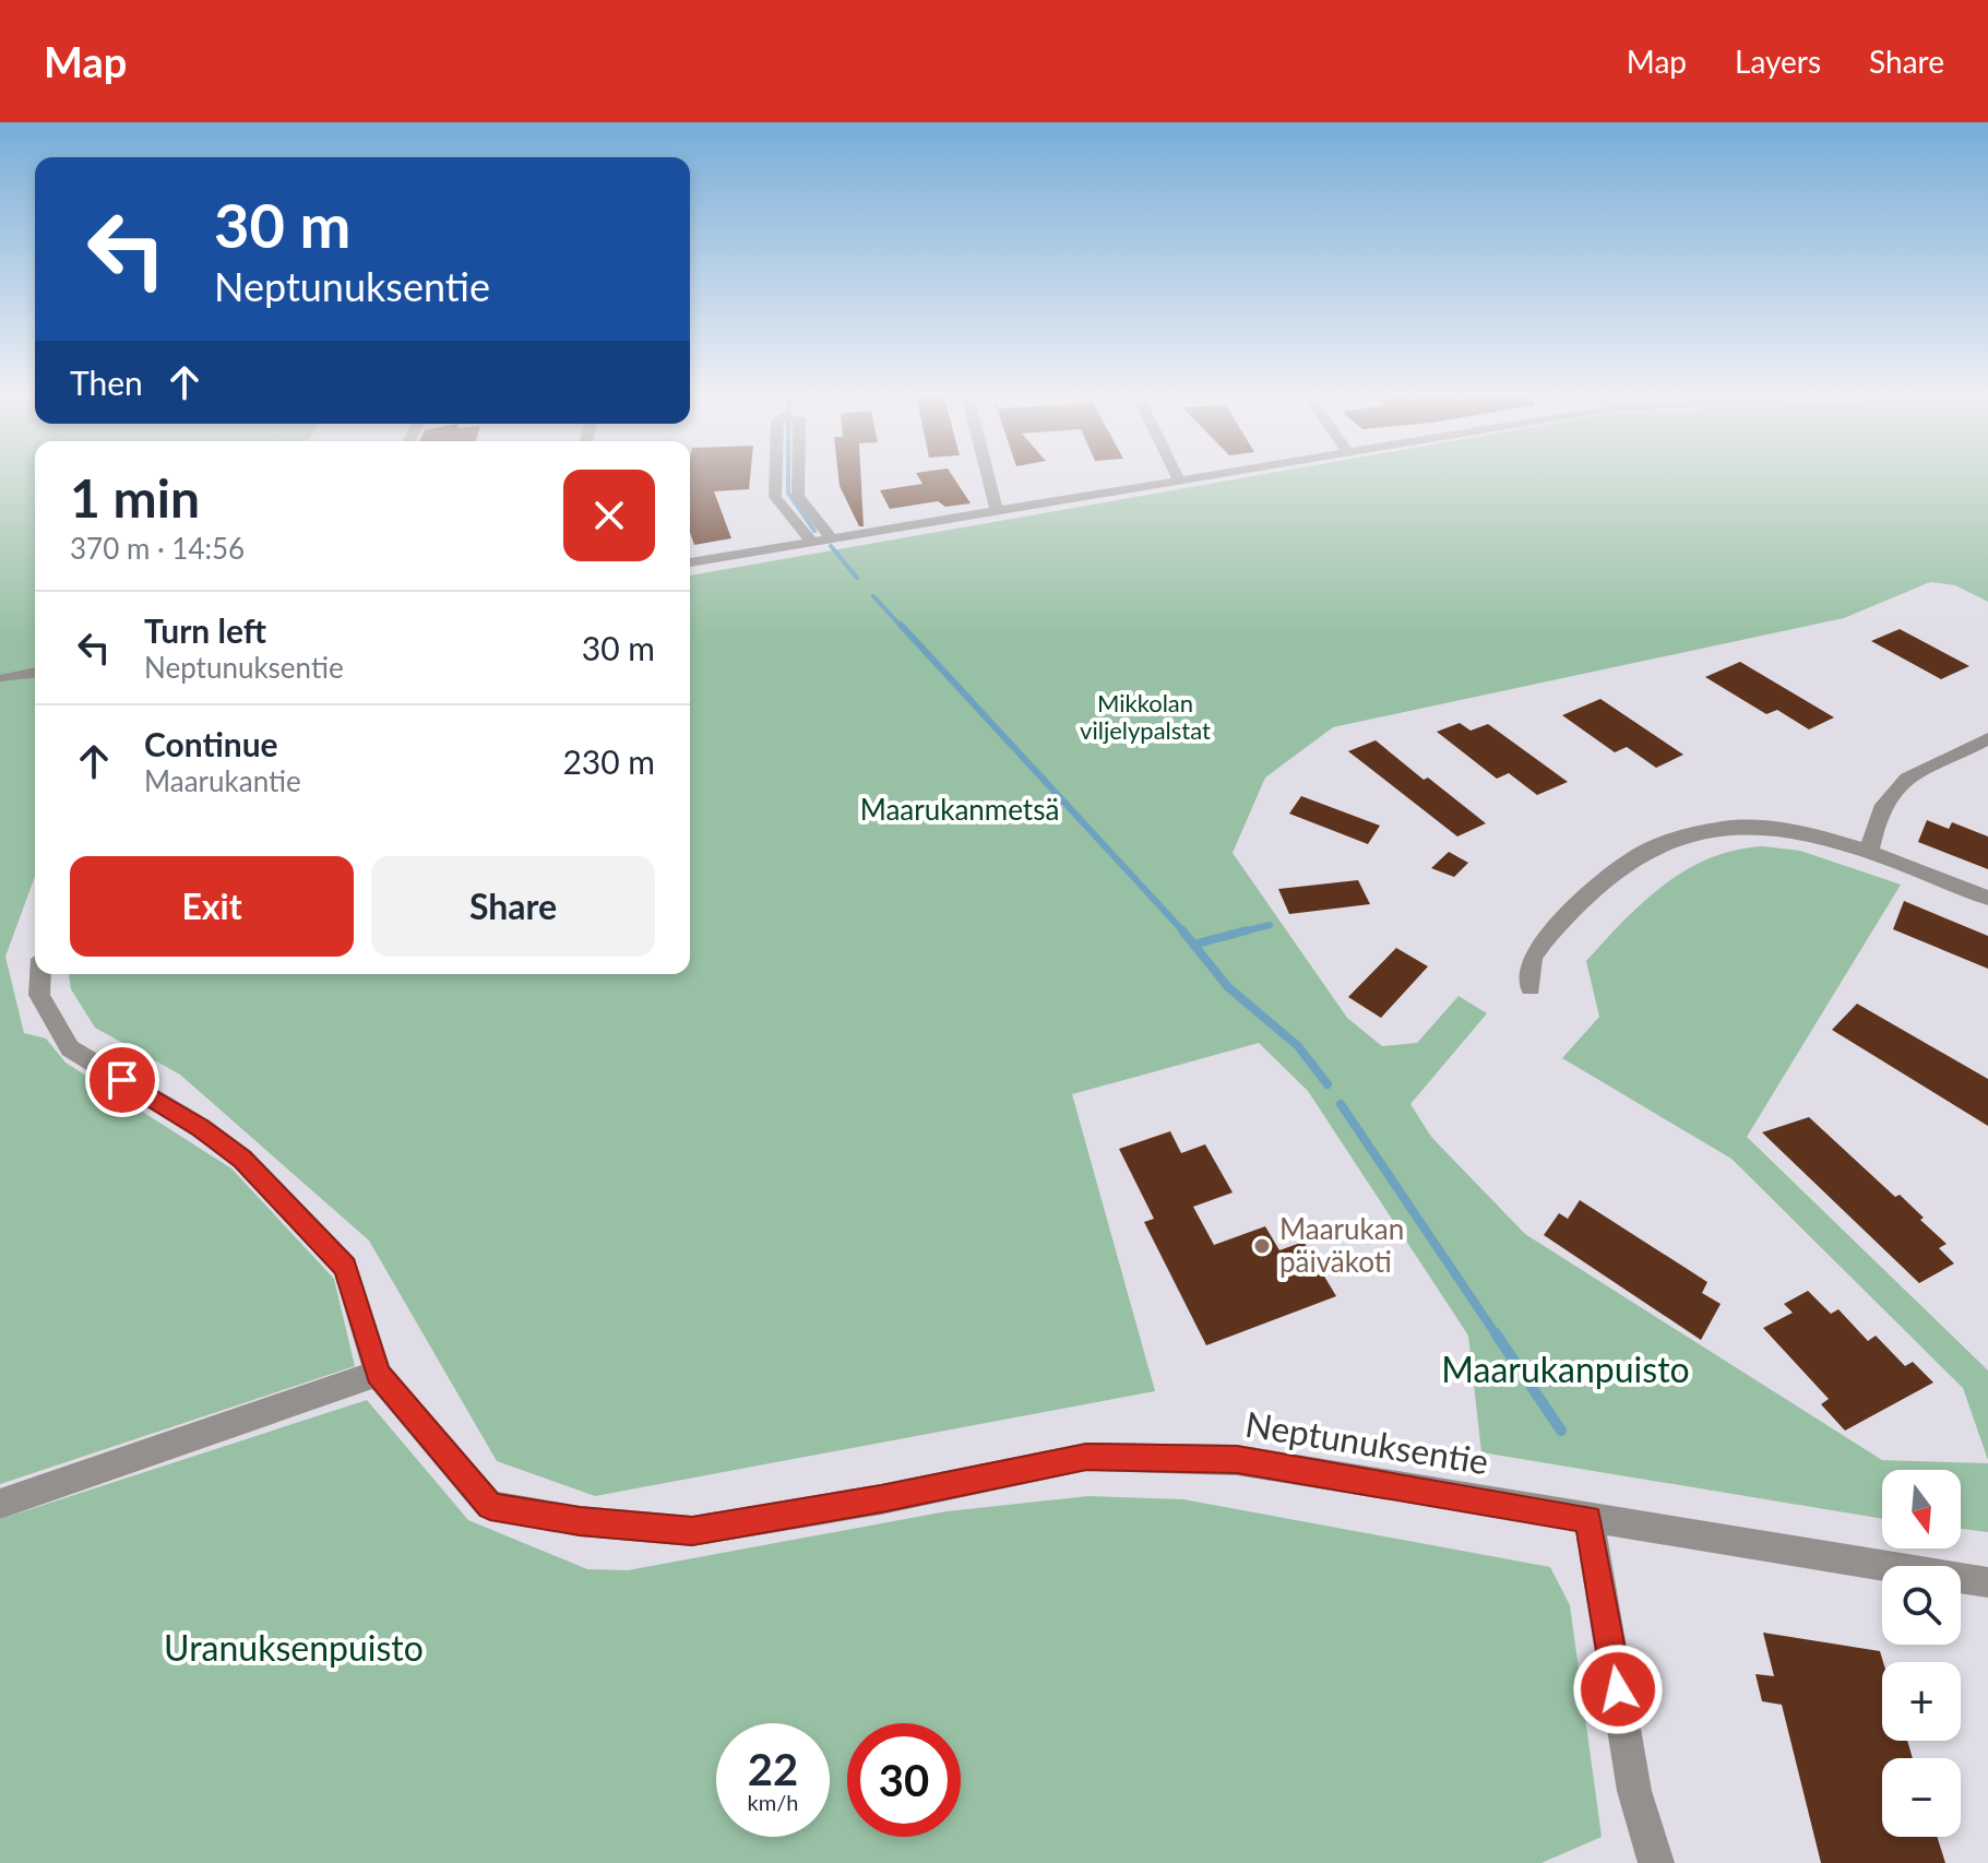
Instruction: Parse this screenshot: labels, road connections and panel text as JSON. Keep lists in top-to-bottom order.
{
  "streets": {
    "street": ["Neptunuksentie"]
  },
  "parks": [
    "Mikkolan viljelypalstat",
    "Maarukanmetsä",
    "Maarukanpuisto",
    "Uranuksenpuisto"
  ],
  "places": ["Maarukan päiväkoti"],
  "north": "bottom",
  "page": {
    "header": "Map",
    "nav": ["Map", "Layers", "Share"],
    "turn": ["30 m", "Neptunuksentie"],
    "then": "Then",
    "heading": ["1 min", "370 m · 14:56"],
    "list": [
      {
        "name": "Turn left",
        "note": "Neptunuksentie",
        "value": "30 m"
      },
      {
        "name": "Continue",
        "note": "Maarukantie",
        "value": "230 m"
      }
    ],
    "buttons": ["Exit", "Share"],
    "map_buttons": ["+", "−"],
    "speed": "22 km/h",
    "limit": "30"
  }
}
